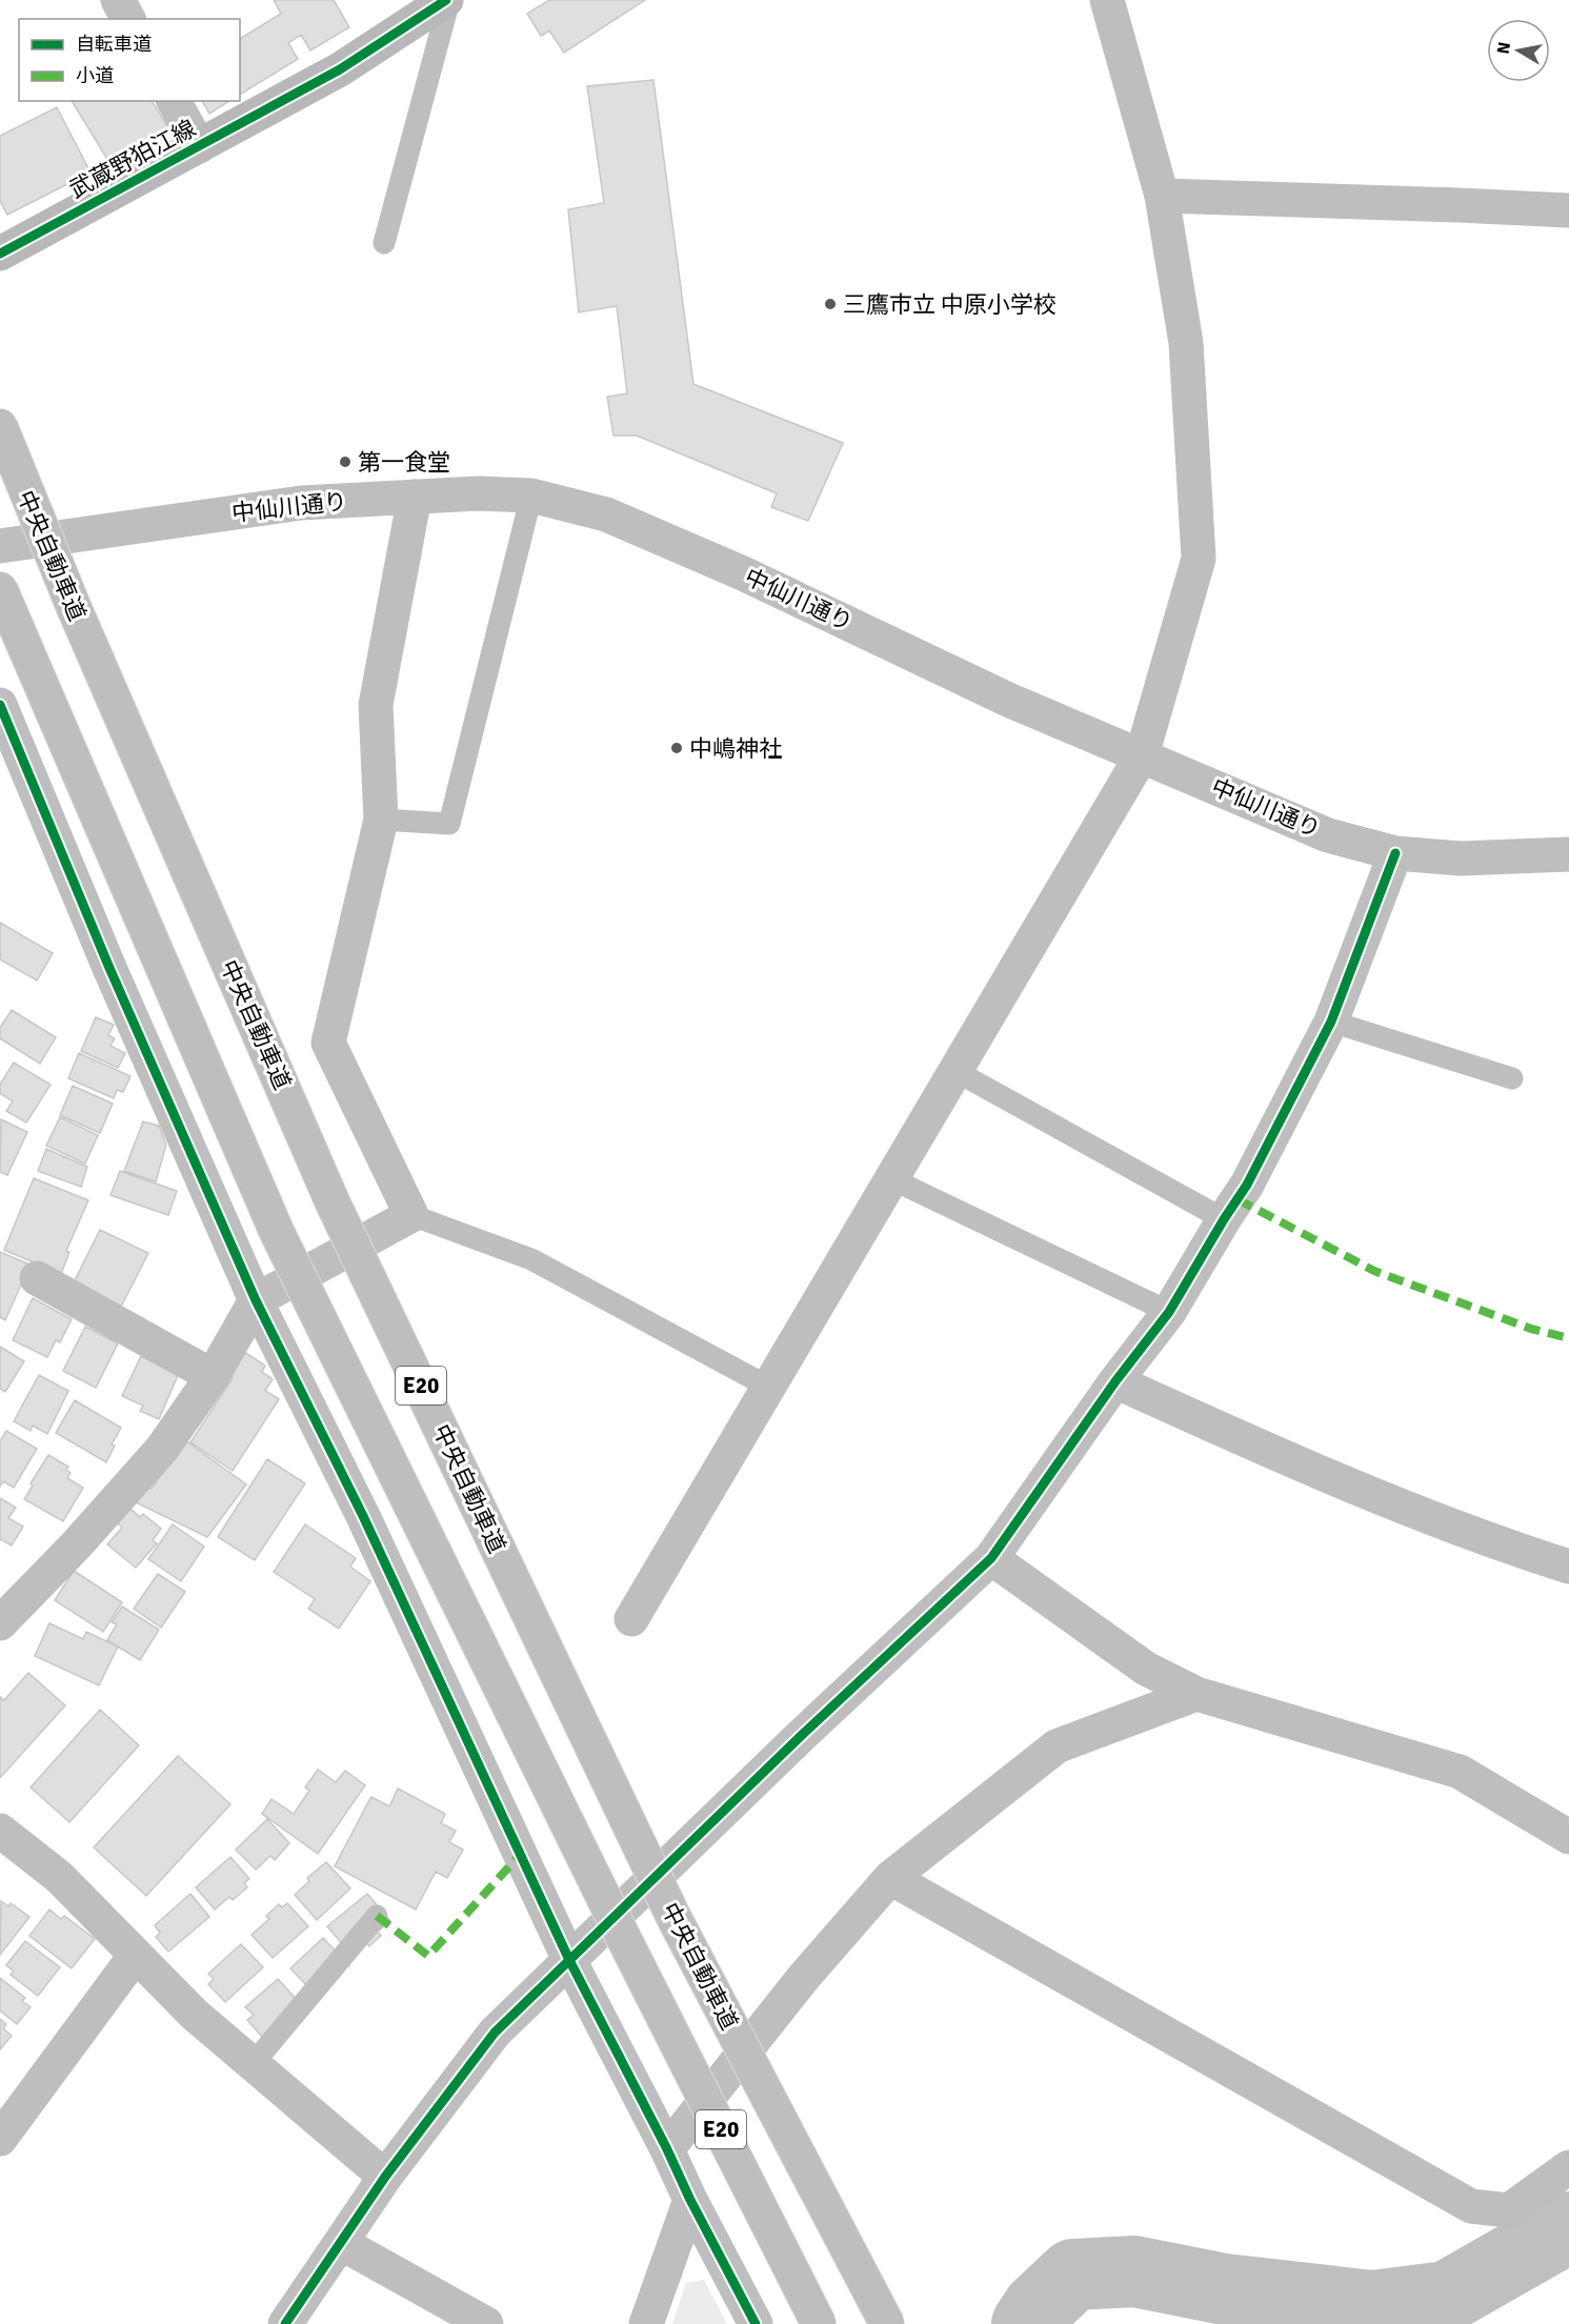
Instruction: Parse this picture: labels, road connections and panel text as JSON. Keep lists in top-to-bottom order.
{
  "streets": {
    "main road": [
      "武蔵野狛江線",
      "中仙川通り",
      "中央自動車道",
      "E20"
    ]
  },
  "places": ["三鷹市立 中原小学校", "第一食堂", "中嶋神社"],
  "legend": ["自転車道", "小道"],
  "north": "left"
}
